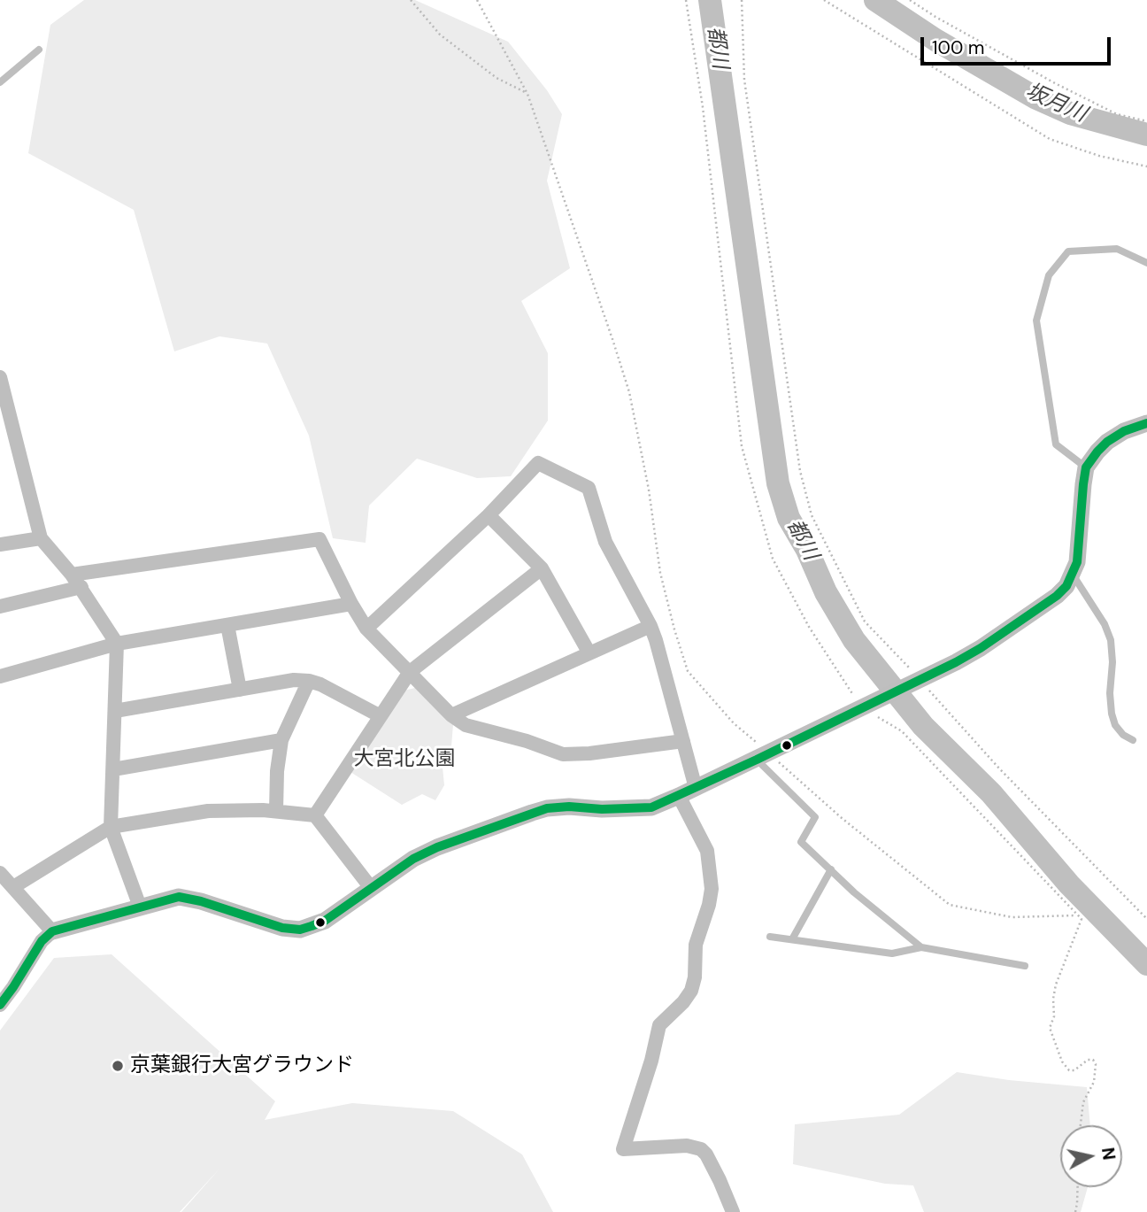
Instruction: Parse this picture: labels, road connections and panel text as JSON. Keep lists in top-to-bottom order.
{
  "water": ["都川", "坂月川"],
  "parks": ["大宮北公園"],
  "places": ["京葉銀行大宮グラウンド"],
  "scale_bar": "100 m",
  "north": "right"
}
